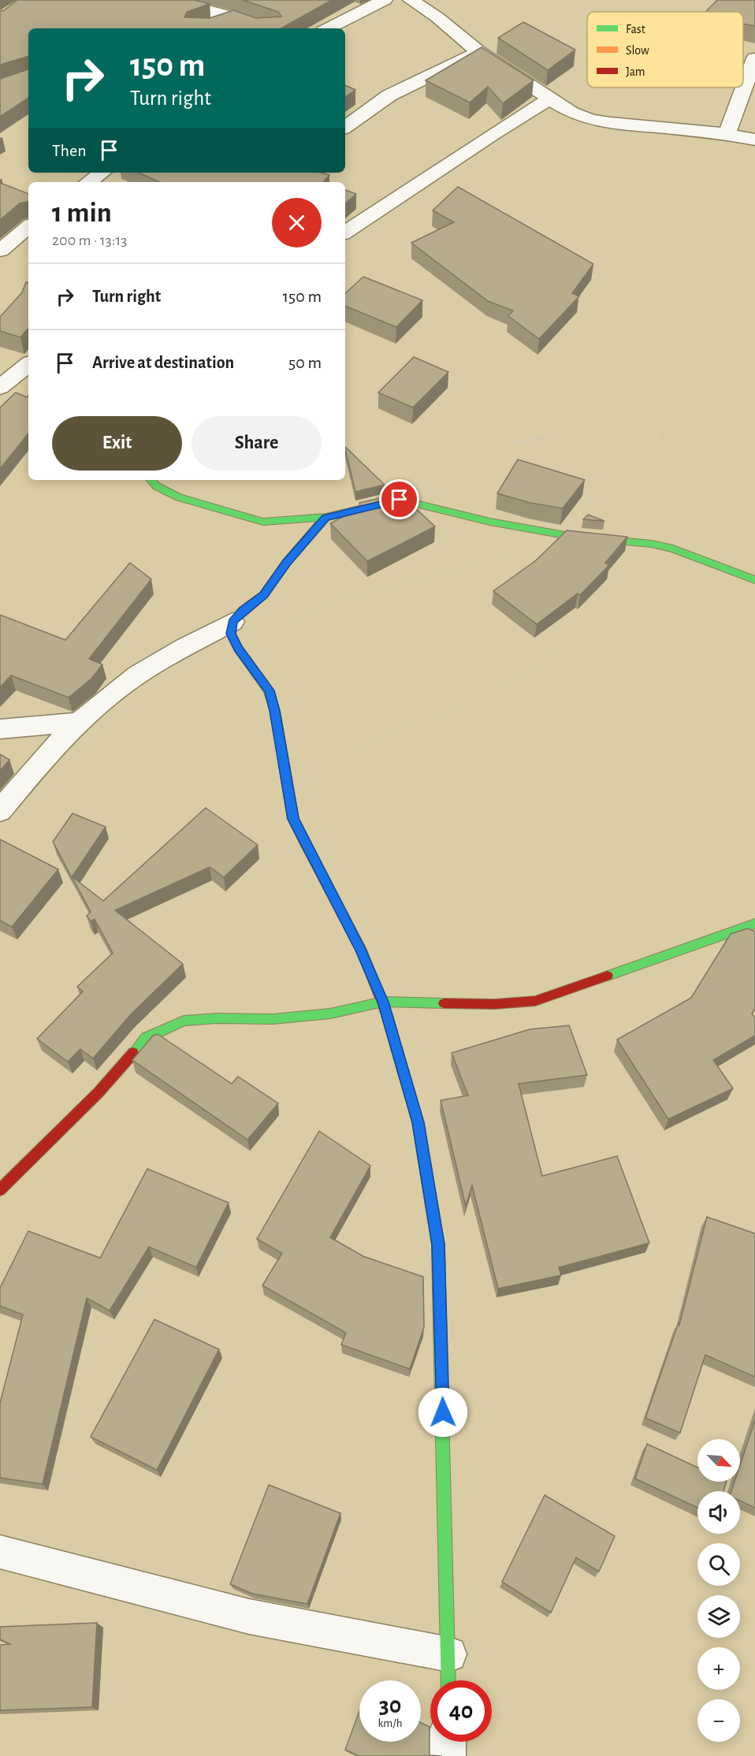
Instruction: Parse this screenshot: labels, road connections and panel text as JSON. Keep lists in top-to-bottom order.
{
  "legend": ["Fast", "Slow", "Jam"],
  "north": "bottom right",
  "page": {
    "turn": ["150 m", "Turn right"],
    "then": "Then",
    "heading": ["1 min", "200 m · 13:13"],
    "list": [
      {
        "name": "Turn right",
        "value": "150 m"
      },
      {
        "name": "Arrive at destination",
        "value": "50 m"
      }
    ],
    "buttons": ["Exit", "Share"],
    "map_buttons": ["+", "−"],
    "speed": "30 km/h",
    "limit": "40"
  }
}
